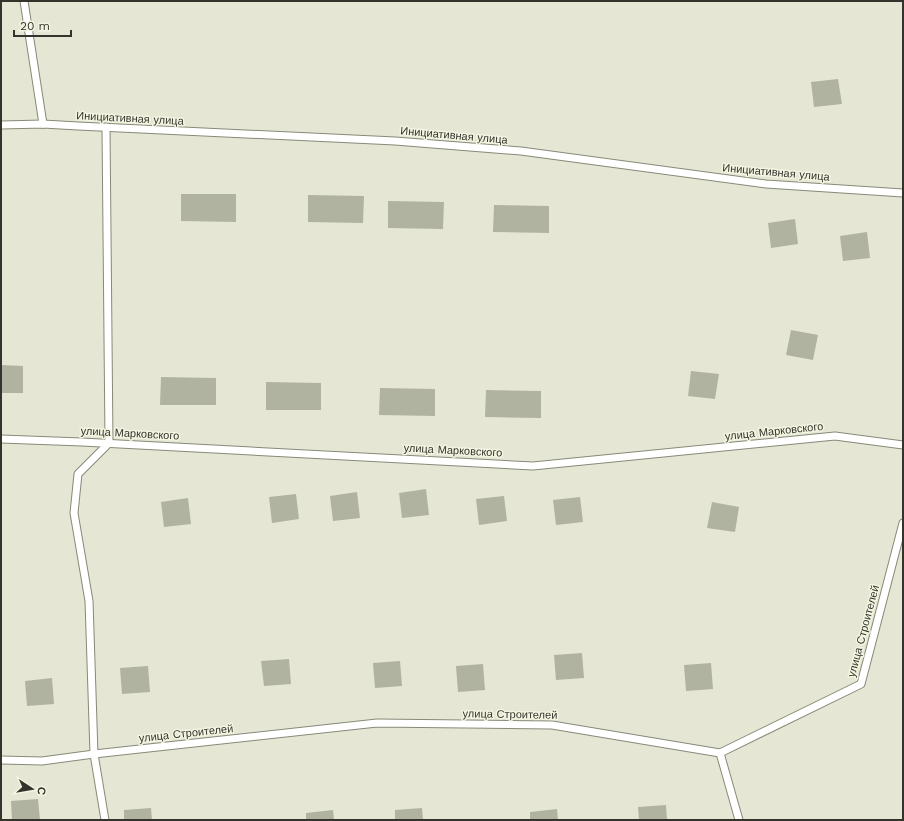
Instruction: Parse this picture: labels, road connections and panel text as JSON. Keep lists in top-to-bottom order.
{
  "streets": {
    "lane": ["Инициативная улица", "улица Марковского", "улица Строителей"]
  },
  "scale_bar": "20 m",
  "north": "right"
}
